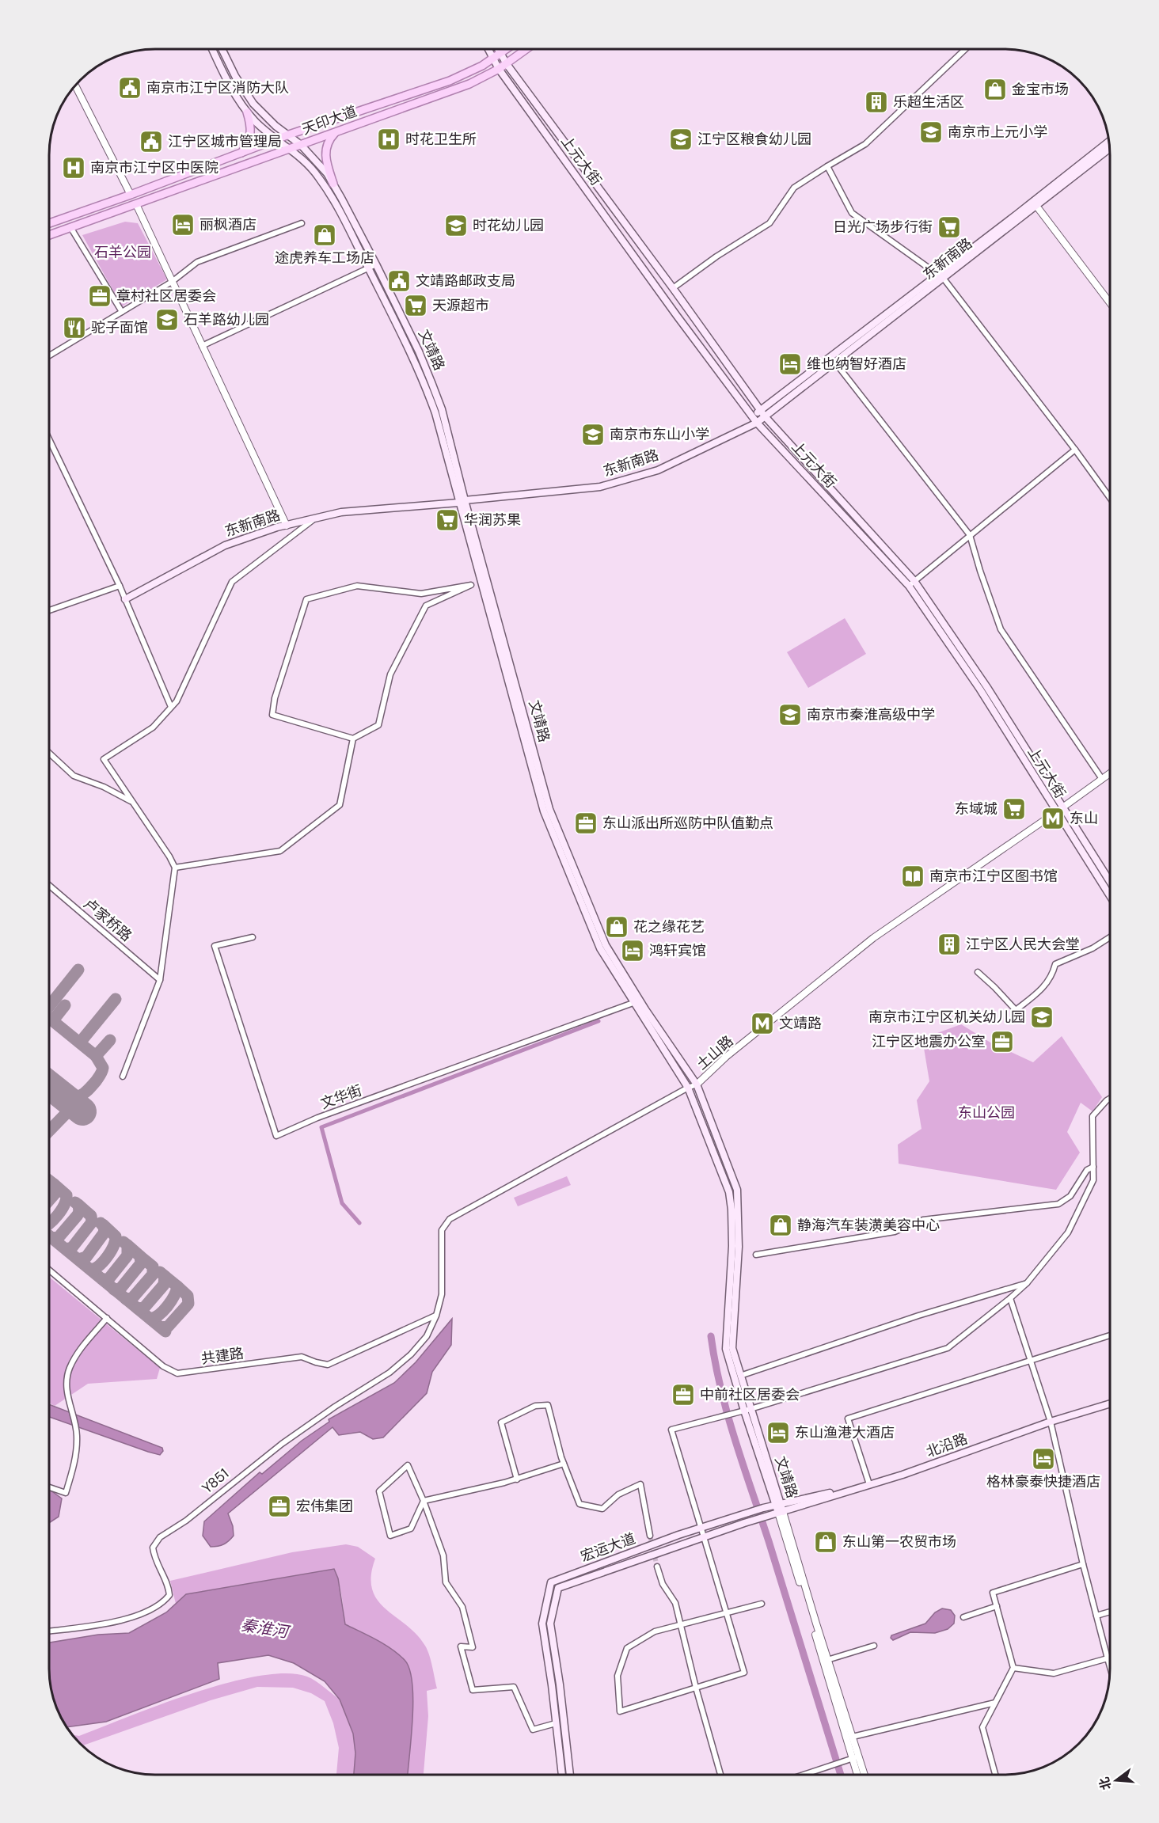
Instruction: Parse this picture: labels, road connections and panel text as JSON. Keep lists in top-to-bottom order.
{
  "streets": {
    "main road": [
      "天印大道",
      "上元大街",
      "东新南路",
      "文靖路",
      "北沿路",
      "宏运大道"
    ],
    "street": [
      "卢家桥路",
      "土山路",
      "文华街",
      "共建路",
      "Y851"
    ]
  },
  "crossings": [
    ["天印大道", "上元大街"],
    ["天印大道", "文靖路"],
    ["上元大街", "东新南路"],
    ["上元大街", "土山路"],
    ["东新南路", "文靖路"],
    ["文靖路", "土山路"],
    ["文靖路", "文华街"],
    ["文靖路", "北沿路"],
    ["文靖路", "宏运大道"],
    ["土山路", "共建路"],
    ["土山路", "Y851"],
    ["共建路", "Y851"],
    ["北沿路", "宏运大道"]
  ],
  "water": ["秦淮河"],
  "parks": ["石羊公园", "东山公园"],
  "places": {
    "public building": ["南京市江宁区消防大队", "江宁区城市管理局", "文靖路邮政支局"],
    "shop": [
      "金宝市场",
      "途虎养车工场店",
      "花之缘花艺",
      "静海汽车装潢美容中心",
      "东山第一农贸市场"
    ],
    "building": ["乐超生活区", "江宁区人民大会堂"],
    "school or university": [
      "南京市上元小学",
      "江宁区粮食幼儿园",
      "时花幼儿园",
      "石羊路幼儿园",
      "南京市东山小学",
      "南京市秦淮高级中学",
      "南京市江宁区机关幼儿园"
    ],
    "hospital": ["时花卫生所", "南京市江宁区中医院"],
    "hotel": [
      "丽枫酒店",
      "维也纳智好酒店",
      "鸿轩宾馆",
      "东山渔港大酒店",
      "格林豪泰快捷酒店"
    ],
    "supermarket": [
      "日光广场步行街",
      "天源超市",
      "华润苏果",
      "东域城"
    ],
    "office": [
      "章村社区居委会",
      "东山派出所巡防中队值勤点",
      "江宁区地震办公室",
      "中前社区居委会",
      "宏伟集团"
    ],
    "restaurant": ["驼子面馆"],
    "metro station": ["东山", "文靖路"],
    "library": ["南京市江宁区图书馆"]
  },
  "north": "left"
}
